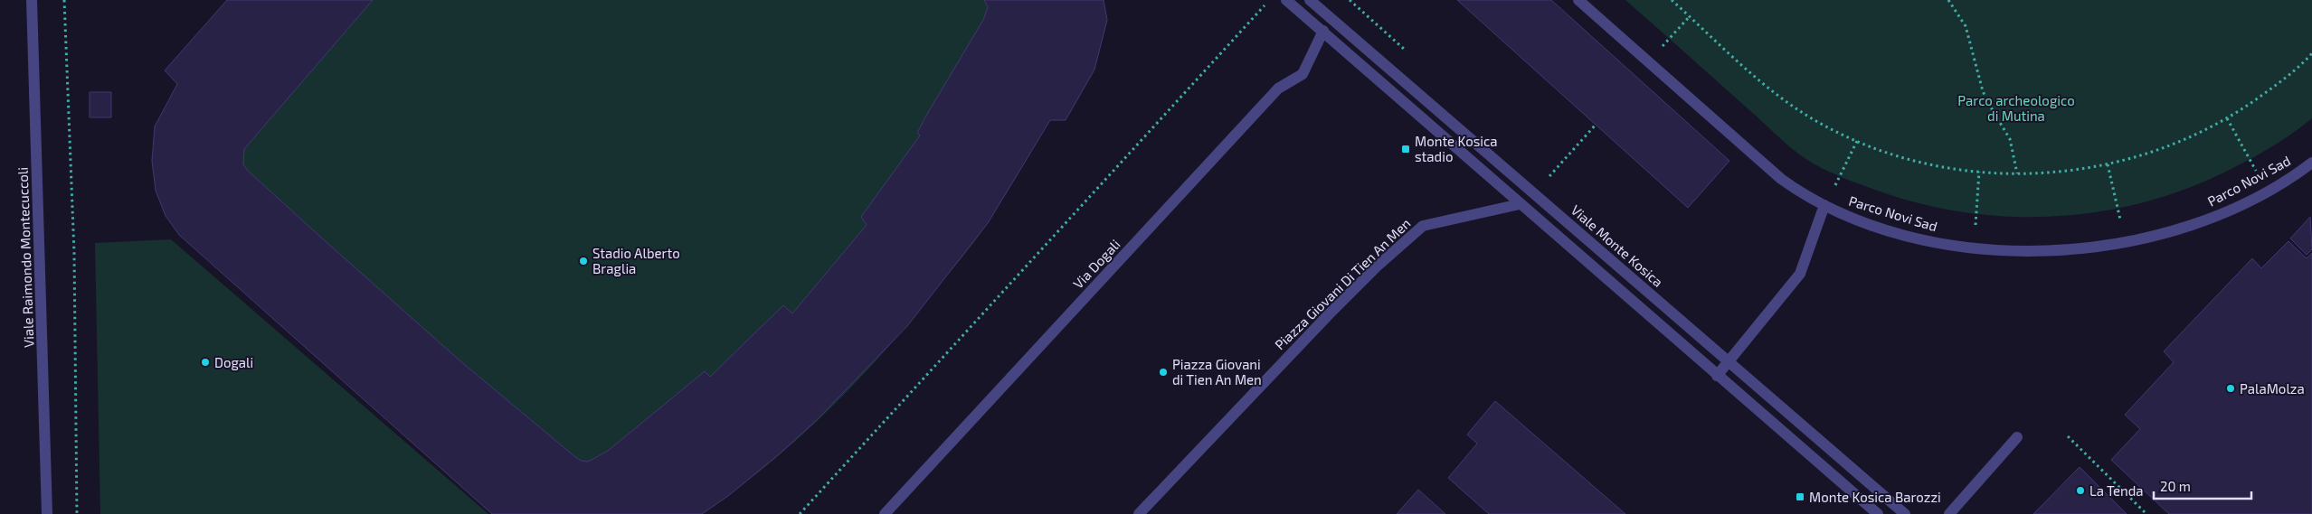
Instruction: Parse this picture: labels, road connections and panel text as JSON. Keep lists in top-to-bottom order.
{
  "streets": {
    "street": [
      "Parco Novi Sad",
      "Viale Monte Kosica",
      "Viale Raimondo Montecuccoli",
      "Via Dogali",
      "Piazza Giovani Di Tien An Men"
    ]
  },
  "parks": ["Parco archeologico di Mutina"],
  "places": {
    "transit": ["Monte Kosica stadio", "Monte Kosica Barozzi"],
    "other": [
      "Stadio Alberto Braglia",
      "Dogali",
      "Piazza Giovani di Tien An Men",
      "PalaMolza",
      "La Tenda"
    ]
  },
  "scale_bar": "20 m"
}
